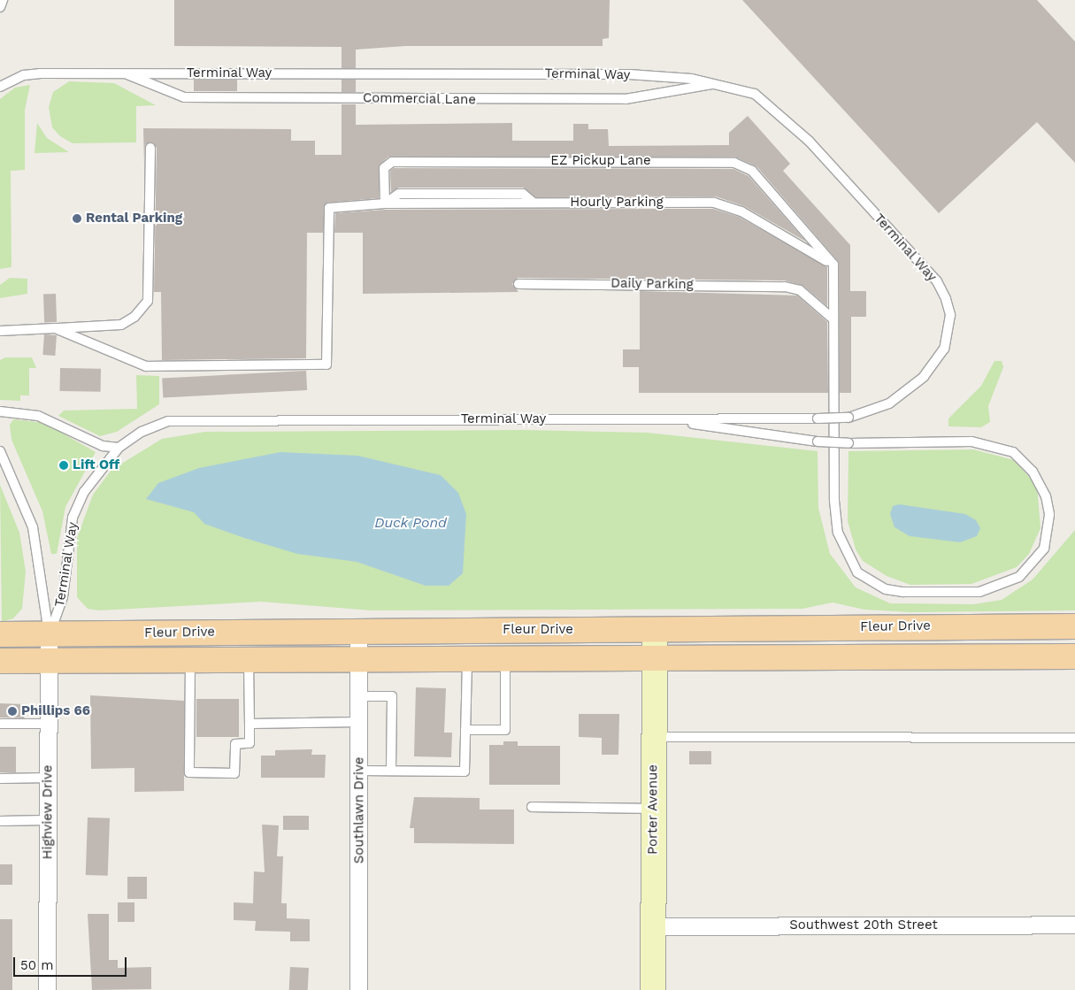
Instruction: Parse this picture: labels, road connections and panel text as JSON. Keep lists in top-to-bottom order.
{
  "streets": {
    "main road": ["Fleur Drive"],
    "street": [
      "Porter Avenue",
      "Southlawn Drive",
      "Highview Drive",
      "Southwest 20th Street"
    ],
    "lane": [
      "Terminal Way",
      "Commercial Lane",
      "EZ Pickup Lane",
      "Hourly Parking",
      "Daily Parking"
    ]
  },
  "crossings": [
    ["Terminal Way", "Commercial Lane"],
    ["Terminal Way", "Fleur Drive"],
    ["Terminal Way", "Highview Drive"],
    ["EZ Pickup Lane", "Hourly Parking"],
    ["Fleur Drive", "Porter Avenue"],
    ["Fleur Drive", "Southlawn Drive"],
    ["Fleur Drive", "Highview Drive"],
    ["Porter Avenue", "Southwest 20th Street"]
  ],
  "water": ["Duck Pond"],
  "places": ["Rental Parking", "Lift Off", "Phillips 66"],
  "scale_bar": "50 m"
}
